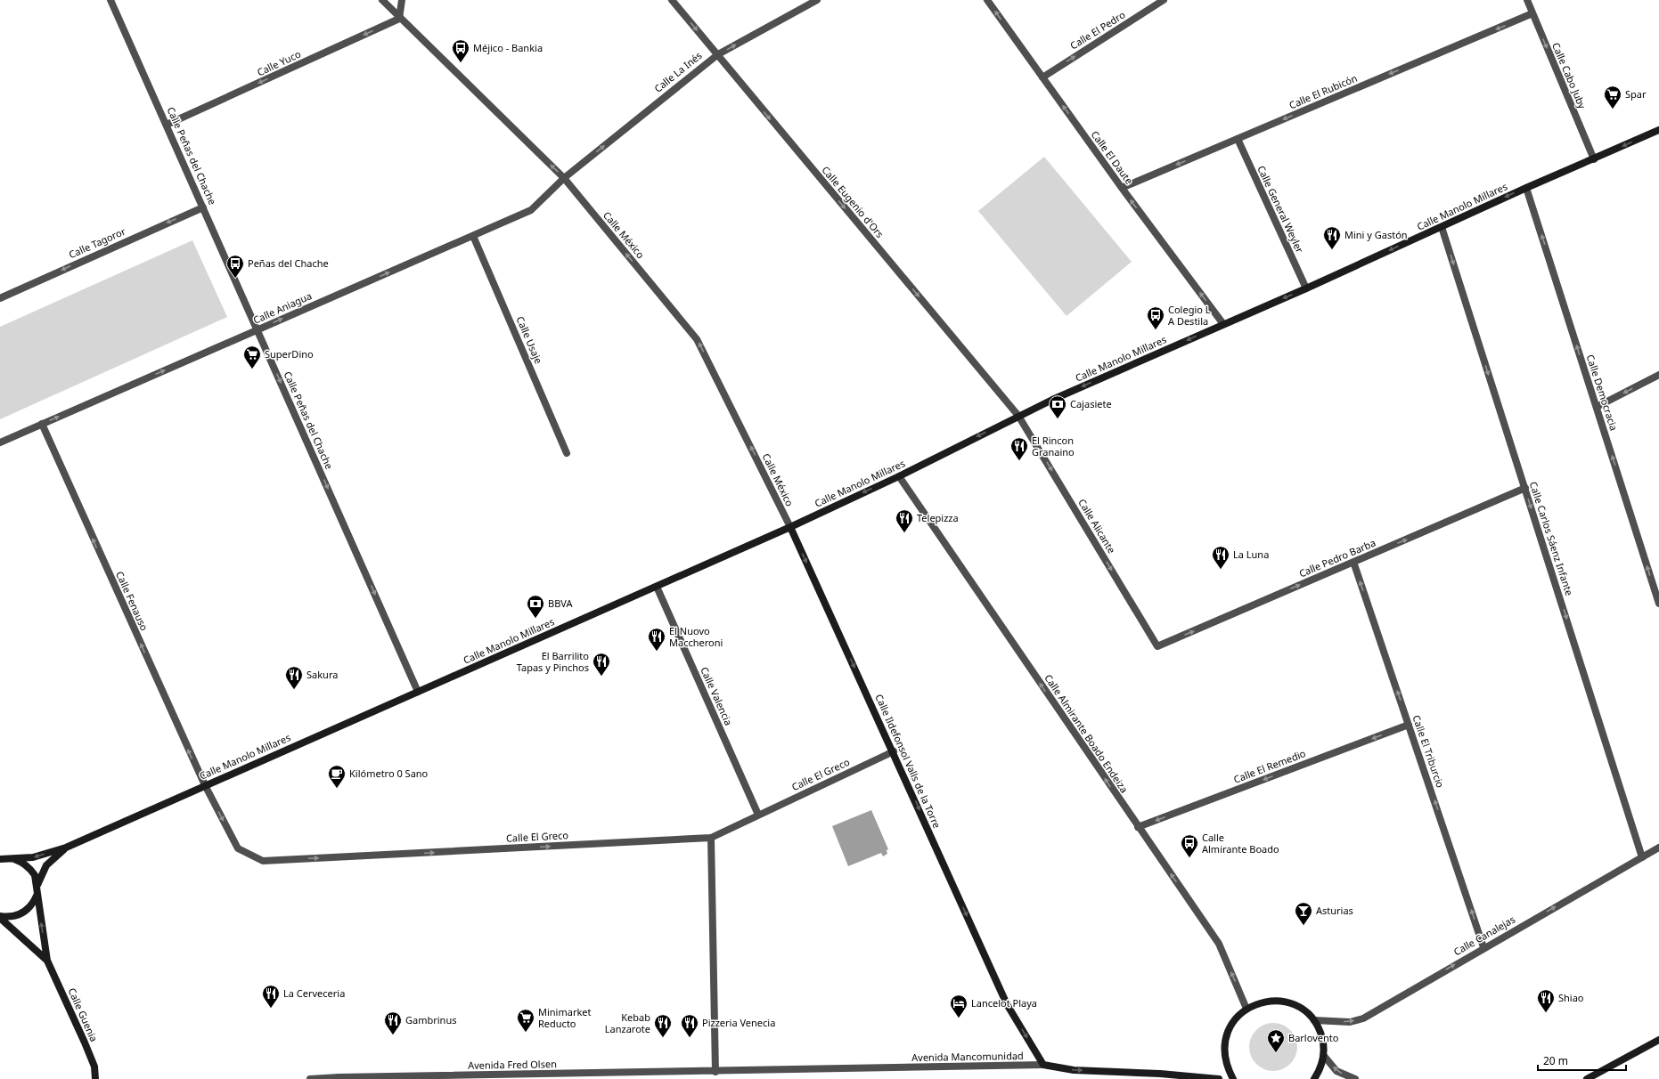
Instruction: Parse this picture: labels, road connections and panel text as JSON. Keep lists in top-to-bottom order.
{
  "streets": {
    "main road": [
      "Calle Manolo Millares",
      "Calle Ildefonsol Valls de la Torre",
      "Calle Guenia",
      "Avenida Mancomunidad"
    ],
    "street": [
      "Calle El Pedro",
      "Calle Yuco",
      "Calle La Inés",
      "Calle Cabo Juby",
      "Calle El Rubicón",
      "Calle Peñas del Chache",
      "Calle El Daute",
      "Calle Eugenio d'Ors",
      "Calle General Weyler",
      "Calle México",
      "Calle Tagoror",
      "Calle Aniagua",
      "Calle Usaje",
      "Calle Democracia",
      "Calle Alicante",
      "Calle Carlos Sáenz Infante",
      "Calle Pedro Barba",
      "Calle Fenauso",
      "Calle Valencia",
      "Calle Almirante Boado Endeiza",
      "Calle El Triburcio",
      "Calle El Remedio",
      "Calle El Greco",
      "Calle Canalejas",
      "Avenida Fred Olsen"
    ]
  },
  "crossings": [
    ["Calle El Pedro", "Calle El Daute"],
    ["Calle Yuco", "Calle Peñas del Chache"],
    ["Calle Yuco", "Calle México"],
    ["Calle La Inés", "Calle Eugenio d'Ors"],
    ["Calle La Inés", "Calle México"],
    ["Calle La Inés", "Calle Aniagua"],
    ["Calle Cabo Juby", "Calle El Rubicón"],
    ["Calle Cabo Juby", "Calle Manolo Millares"],
    ["Calle El Rubicón", "Calle El Daute"],
    ["Calle El Rubicón", "Calle General Weyler"],
    ["Calle Peñas del Chache", "Calle Manolo Millares"],
    ["Calle Peñas del Chache", "Calle Tagoror"],
    ["Calle Peñas del Chache", "Calle Aniagua"],
    ["Calle El Daute", "Calle Manolo Millares"],
    ["Calle Eugenio d'Ors", "Calle Manolo Millares"],
    ["Calle Eugenio d'Ors", "Calle Alicante"],
    ["Calle Manolo Millares", "Calle General Weyler"],
    ["Calle Manolo Millares", "Calle México"],
    ["Calle Manolo Millares", "Calle Democracia"],
    ["Calle Manolo Millares", "Calle Alicante"],
    ["Calle Manolo Millares", "Calle Carlos Sáenz Infante"],
    ["Calle Manolo Millares", "Calle Fenauso"],
    ["Calle Manolo Millares", "Calle Valencia"],
    ["Calle Manolo Millares", "Calle Almirante Boado Endeiza"],
    ["Calle Manolo Millares", "Calle Ildefonsol Valls de la Torre"],
    ["Calle Manolo Millares", "Calle El Greco"],
    ["Calle México", "Calle Aniagua"],
    ["Calle México", "Calle Ildefonsol Valls de la Torre"],
    ["Calle Aniagua", "Calle Usaje"],
    ["Calle Aniagua", "Calle Fenauso"],
    ["Calle Alicante", "Calle Pedro Barba"],
    ["Calle Carlos Sáenz Infante", "Calle Pedro Barba"],
    ["Calle Carlos Sáenz Infante", "Calle Canalejas"],
    ["Calle Pedro Barba", "Calle El Triburcio"],
    ["Calle Fenauso", "Calle El Greco"],
    ["Calle Valencia", "Calle El Greco"],
    ["Calle Almirante Boado Endeiza", "Calle El Remedio"],
    ["Calle El Triburcio", "Calle El Remedio"],
    ["Calle El Triburcio", "Calle Canalejas"],
    ["Calle Ildefonsol Valls de la Torre", "Calle El Greco"],
    ["Calle Ildefonsol Valls de la Torre", "Avenida Mancomunidad"],
    ["Avenida Mancomunidad", "Avenida Fred Olsen"]
  ],
  "one_way": [
    "Calle El Pedro",
    "Calle Yuco",
    "Calle La Inés",
    "Calle Cabo Juby",
    "Calle El Rubicón",
    "Calle Peñas del Chache",
    "Calle El Daute",
    "Calle Eugenio d'Ors",
    "Calle Manolo Millares",
    "Calle México",
    "Calle Tagoror",
    "Calle Aniagua",
    "Calle Democracia",
    "Calle Alicante",
    "Calle Carlos Sáenz Infante",
    "Calle Pedro Barba",
    "Calle Fenauso",
    "Calle Almirante Boado Endeiza",
    "Calle El Triburcio",
    "Calle Ildefonsol Valls de la Torre",
    "Calle El Remedio",
    "Calle El Greco",
    "Calle Canalejas"
  ],
  "places": {
    "bus stop": [
      "Méjico - Bankia",
      "Peñas del Chache",
      "Colegio L A Destila",
      "Calle Almirante Boado"
    ],
    "supermarket": ["Spar", "SuperDino", "Minimarket Reducto"],
    "restaurant": [
      "Mini y Gastón",
      "El Rincon Granaino",
      "Telepizza",
      "La Luna",
      "El Nuovo Maccheroni",
      "El Barrilito Tapas y Pinchos",
      "Sakura",
      "La Cerveceria",
      "Shiao",
      "Gambrinus",
      "Kebab Lanzarote",
      "Pizzeria Venecia"
    ],
    "bank": ["Cajasiete", "BBVA"],
    "cafe": ["Kilómetro 0 Sano"],
    "bar": ["Asturias"],
    "hotel": ["Lancelot Playa"],
    "place": ["Barlovento"]
  },
  "scale_bar": "20 m"
}
